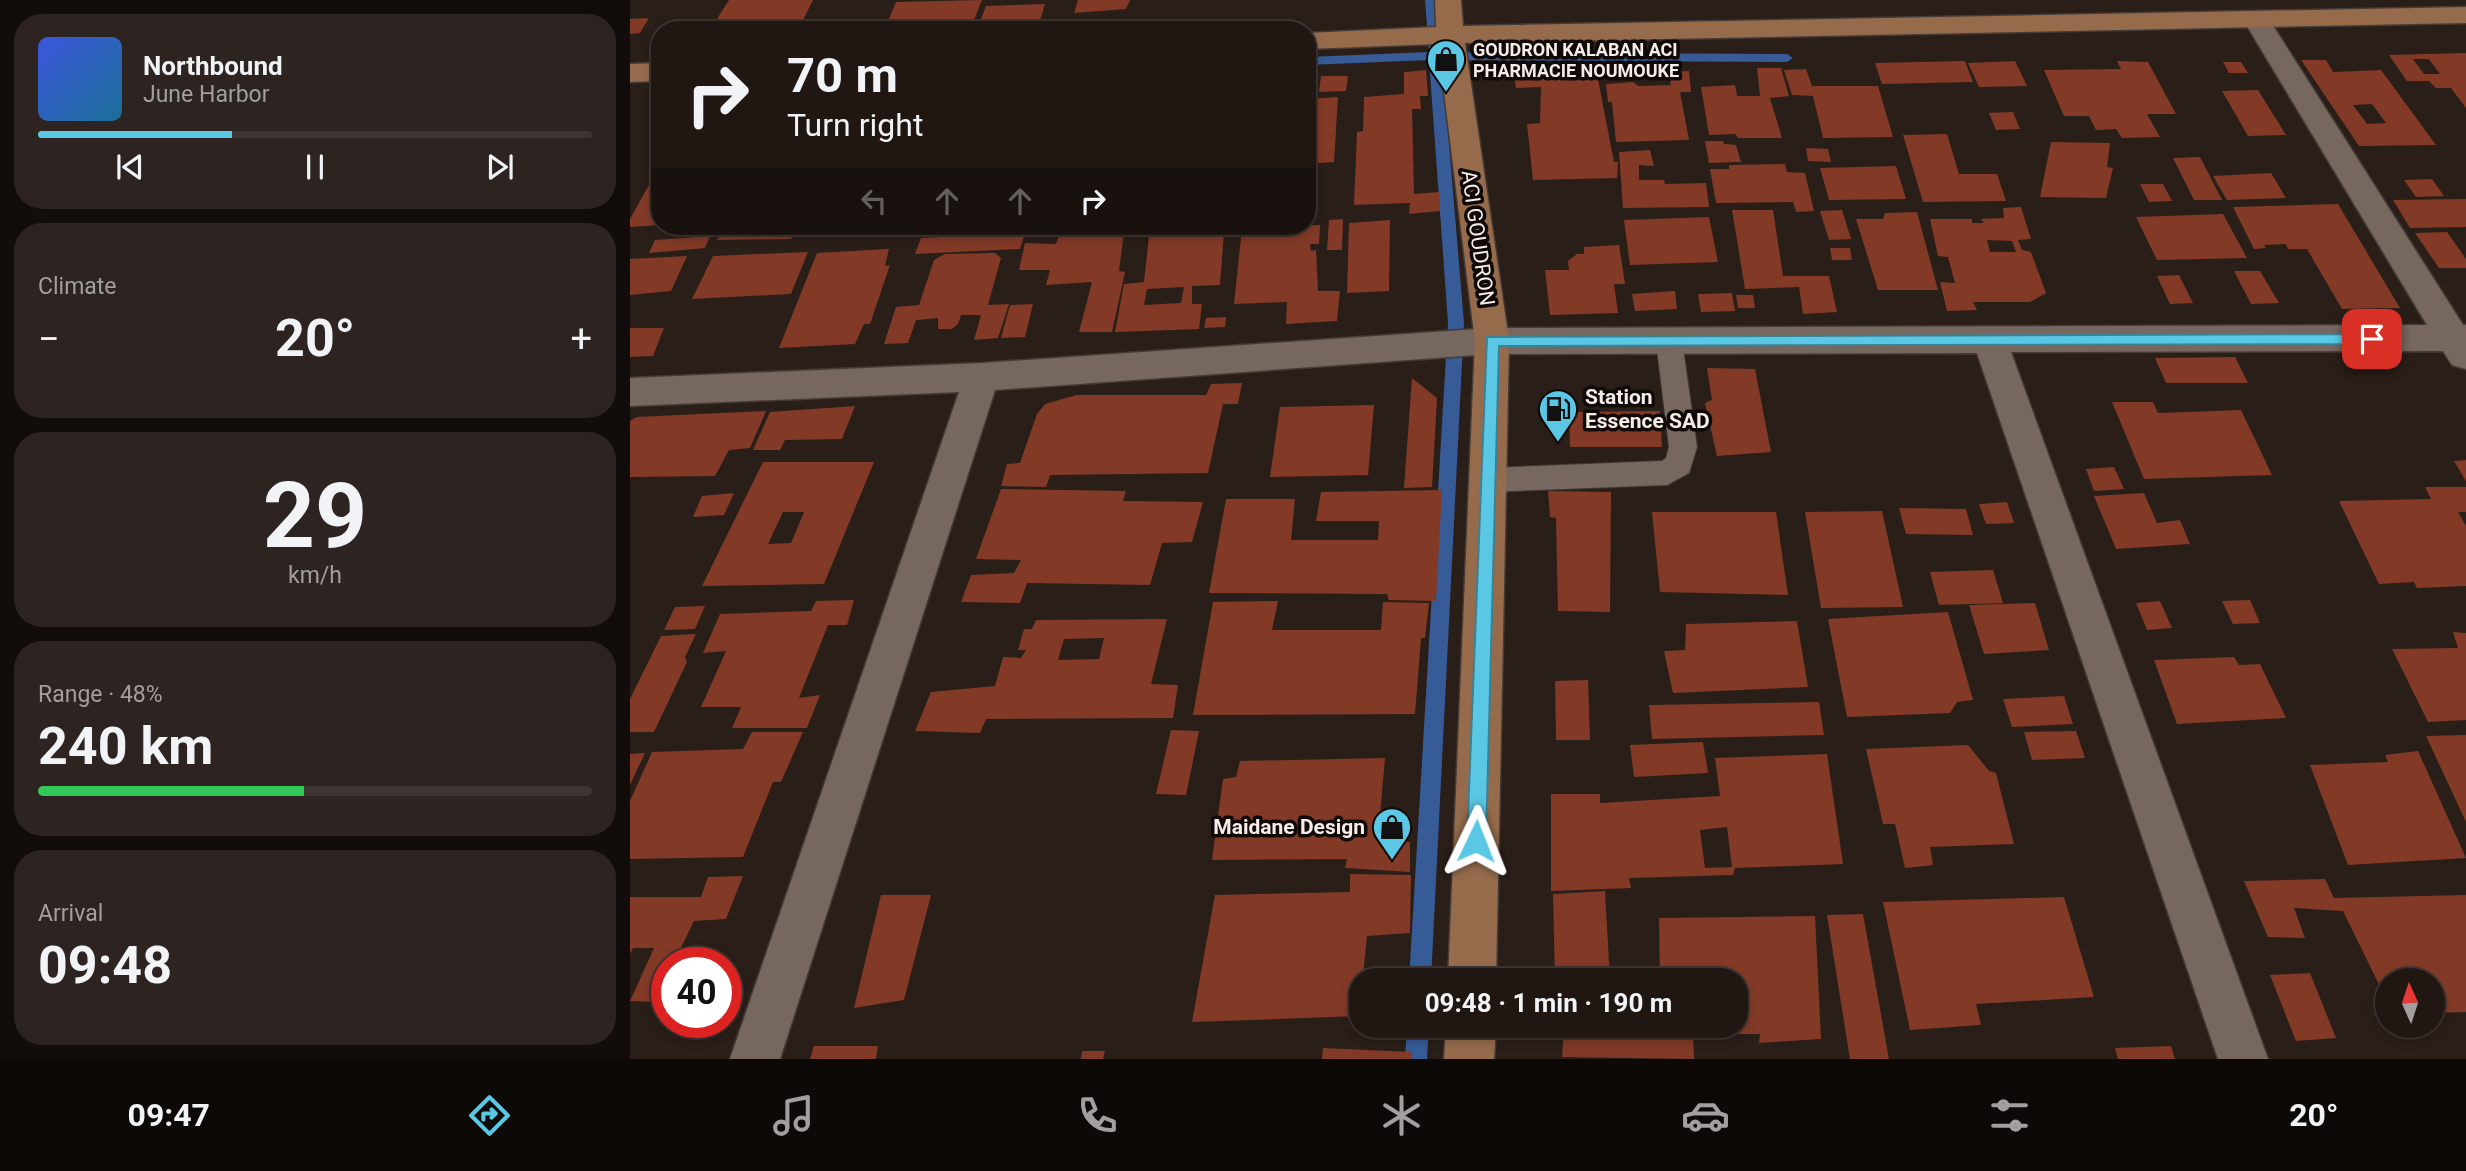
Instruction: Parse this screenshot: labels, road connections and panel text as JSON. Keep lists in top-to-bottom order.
{
  "streets": {
    "street": ["ACI GOUDRON"]
  },
  "places": {
    "shop": ["GOUDRON KALABAN ACI PHARMACIE NOUMOUKE", "Maidane Design"],
    "fuel station": ["Station Essence SAD"]
  },
  "north": "top",
  "page": {
    "turn": ["70 m", "Turn right"],
    "song": ["Northbound", "June Harbor"],
    "tile": [
      "Climate",
      ["29", "km/h"],
      ["Range · 48%", "240 km"],
      ["Arrival", "09:48"]
    ],
    "heat": ["−", "20°", "+"],
    "limit": "40",
    "trip": "09:48 · 1 min · 190 m",
    "tabs": ["09:47", "20°"]
  }
}
